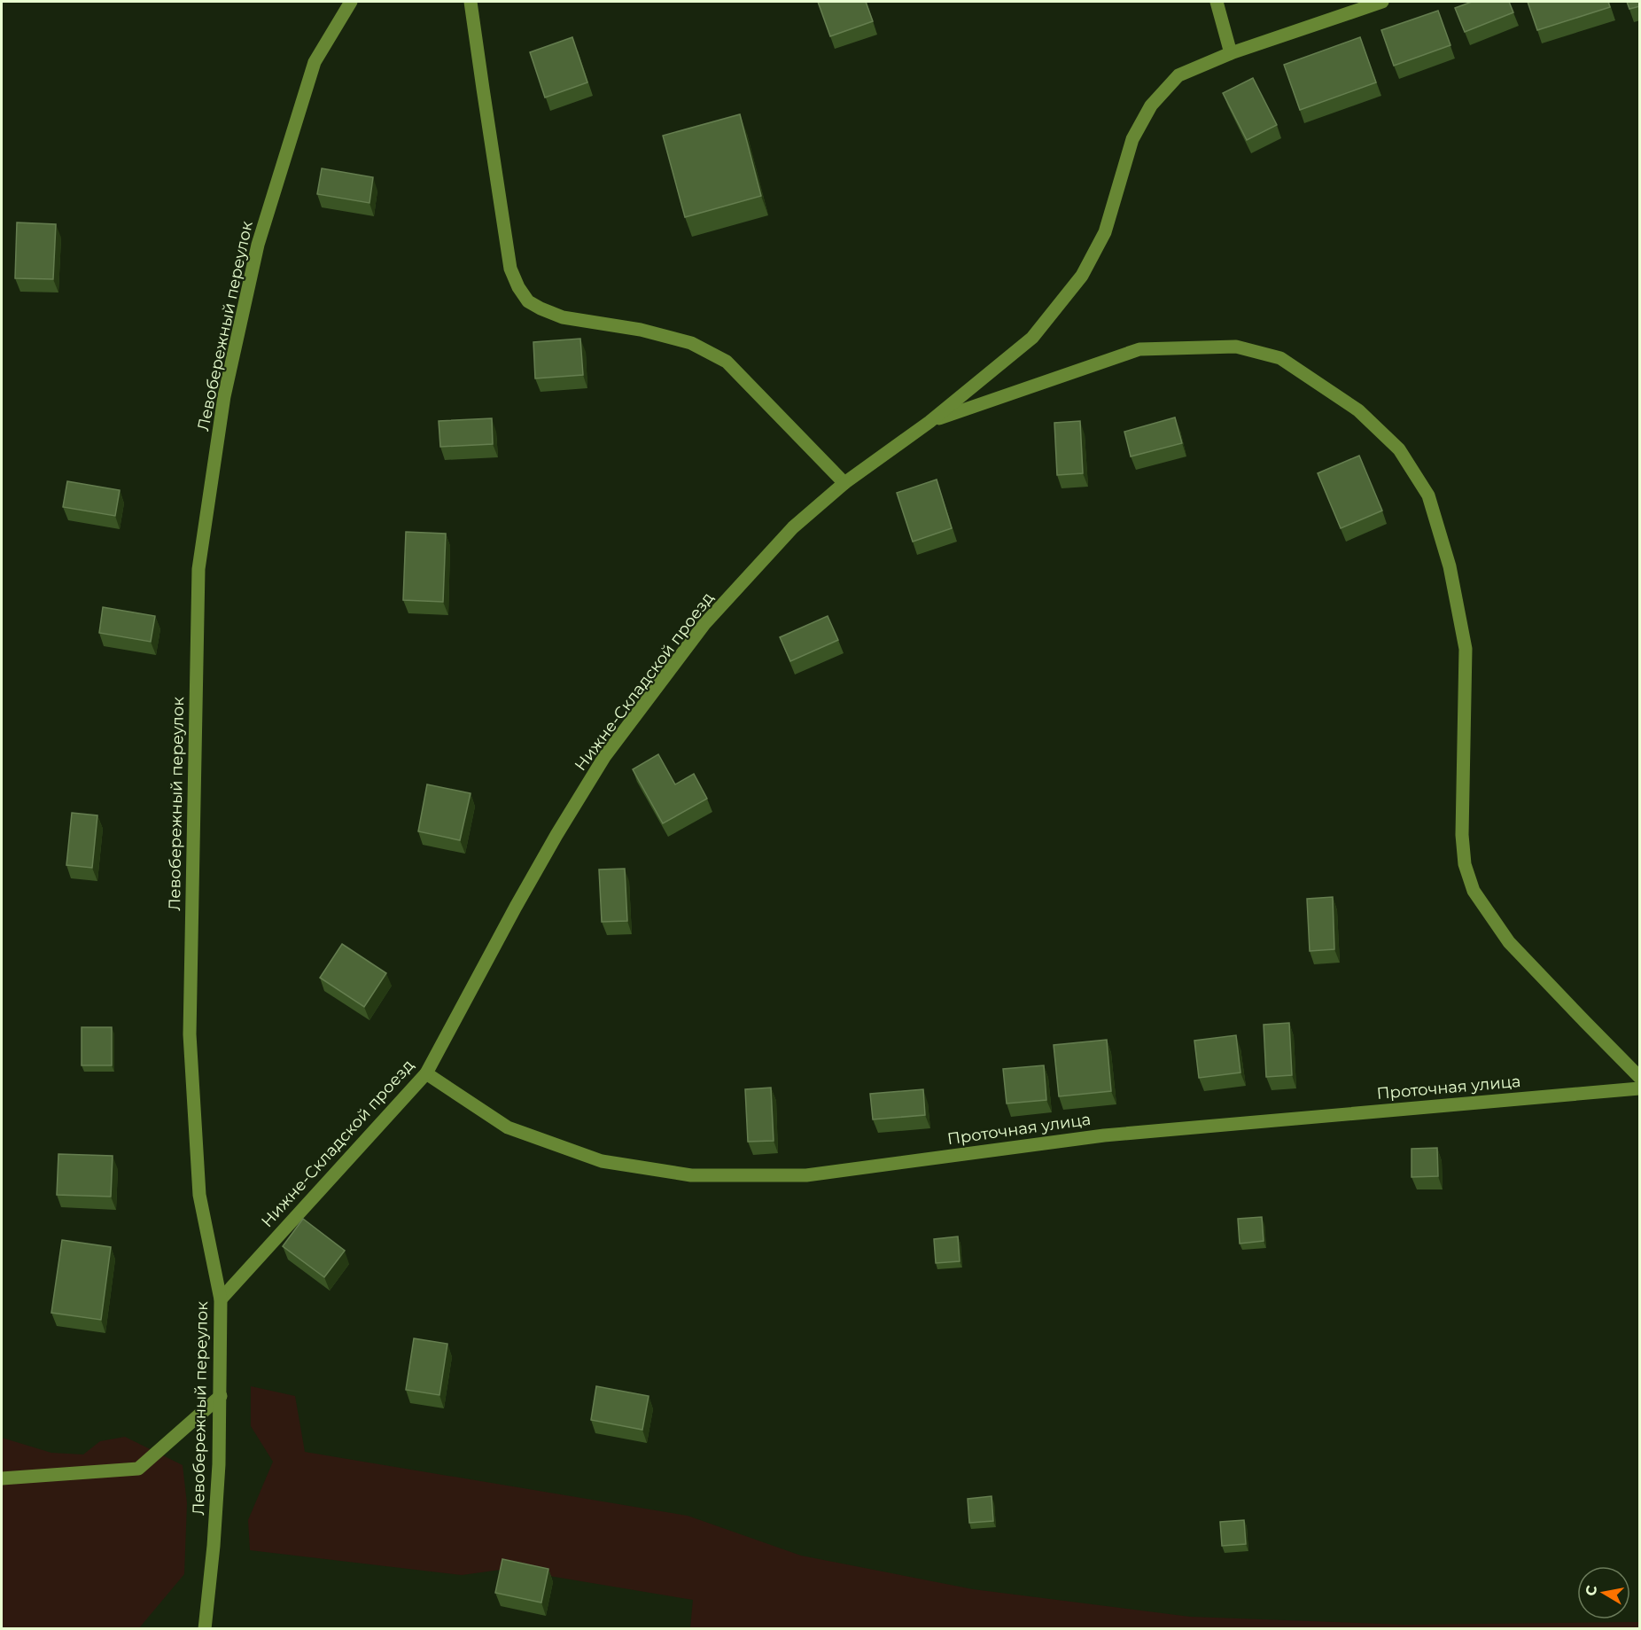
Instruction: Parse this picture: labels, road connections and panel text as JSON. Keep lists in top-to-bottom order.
{
  "streets": {
    "street": ["Левобережный переулок", "Нижне-Складской проезд", "Проточная улица"]
  },
  "crossings": [
    ["Левобережный переулок", "Нижне-Складской проезд"],
    ["Нижне-Складской проезд", "Проточная улица"]
  ],
  "north": "left"
}
